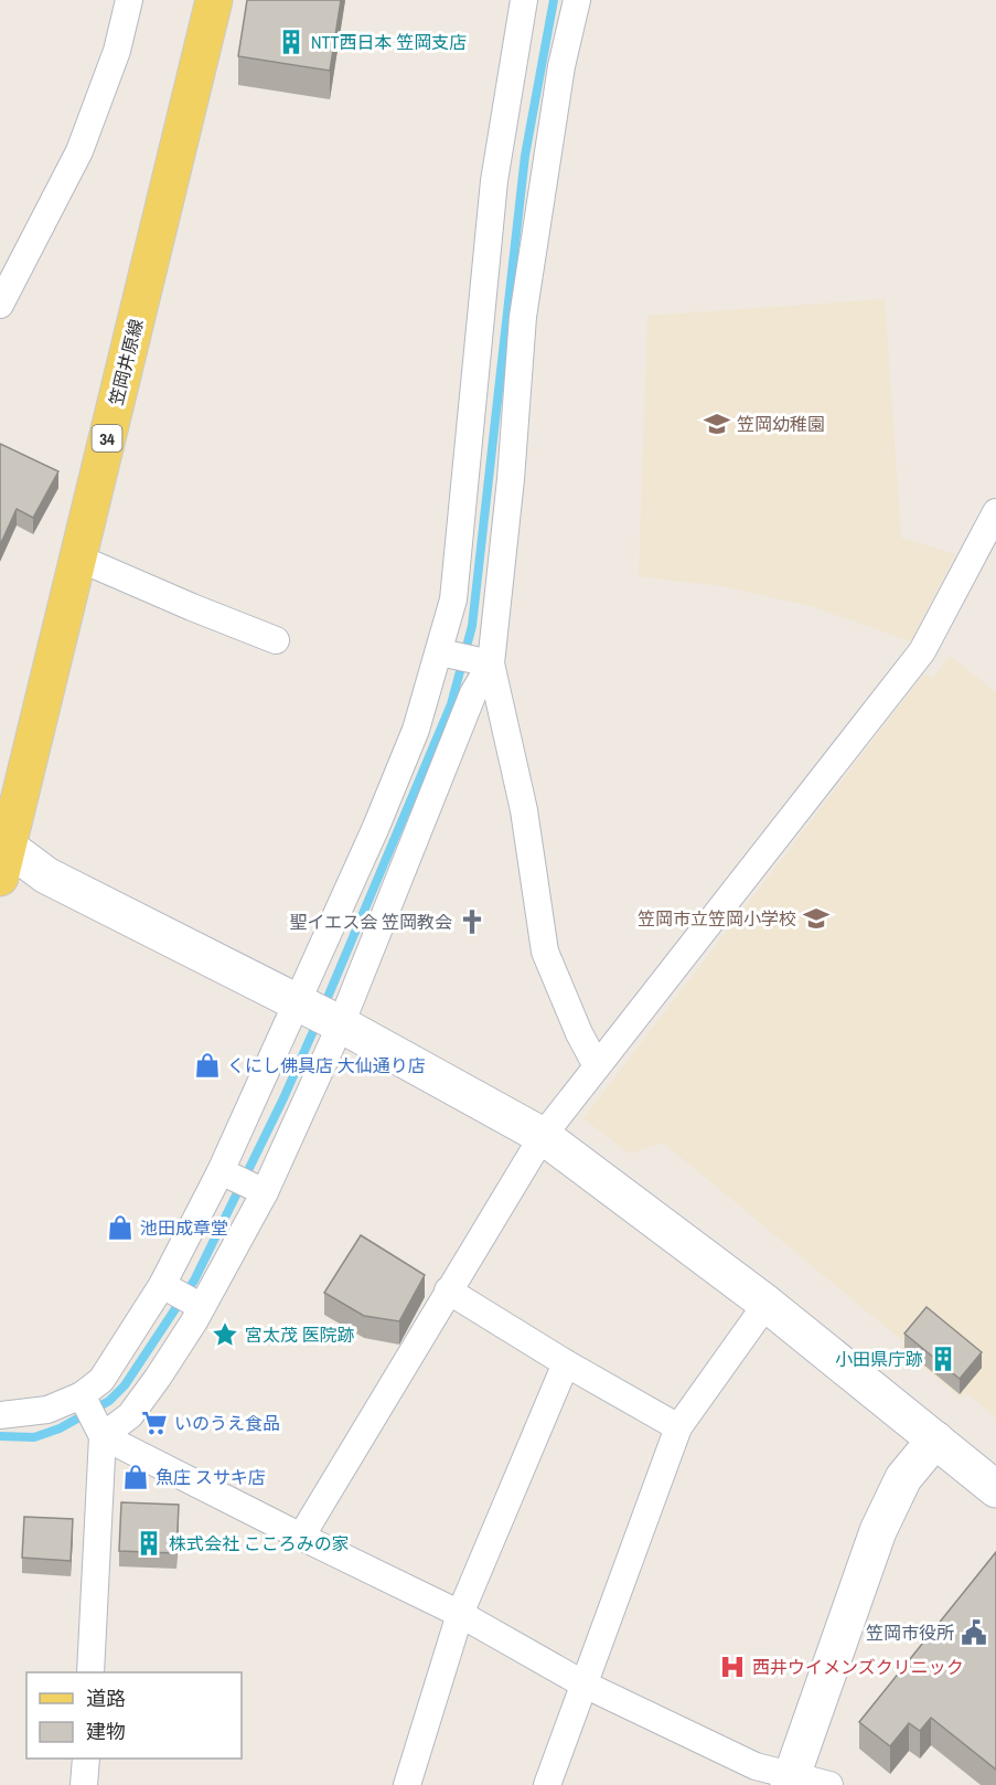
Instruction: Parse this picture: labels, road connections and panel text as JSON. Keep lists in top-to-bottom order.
{
  "streets": {
    "main road": ["笠岡井原線", "34"]
  },
  "places": {
    "building": ["NTT西日本 笠岡支店", "小田県庁跡", "株式会社 こころみの家"],
    "school or university": ["笠岡幼稚園", "笠岡市立笠岡小学校"],
    "church": ["聖イエス会 笠岡教会"],
    "shop": ["くにし佛具店 大仙通り店", "池田成章堂", "魚庄 スサキ店"],
    "place": ["宮太茂 医院跡"],
    "supermarket": ["いのうえ食品"],
    "public building": ["笠岡市役所"],
    "hospital": ["西井ウイメンズクリニック"]
  },
  "legend": ["道路", "建物"]
}
